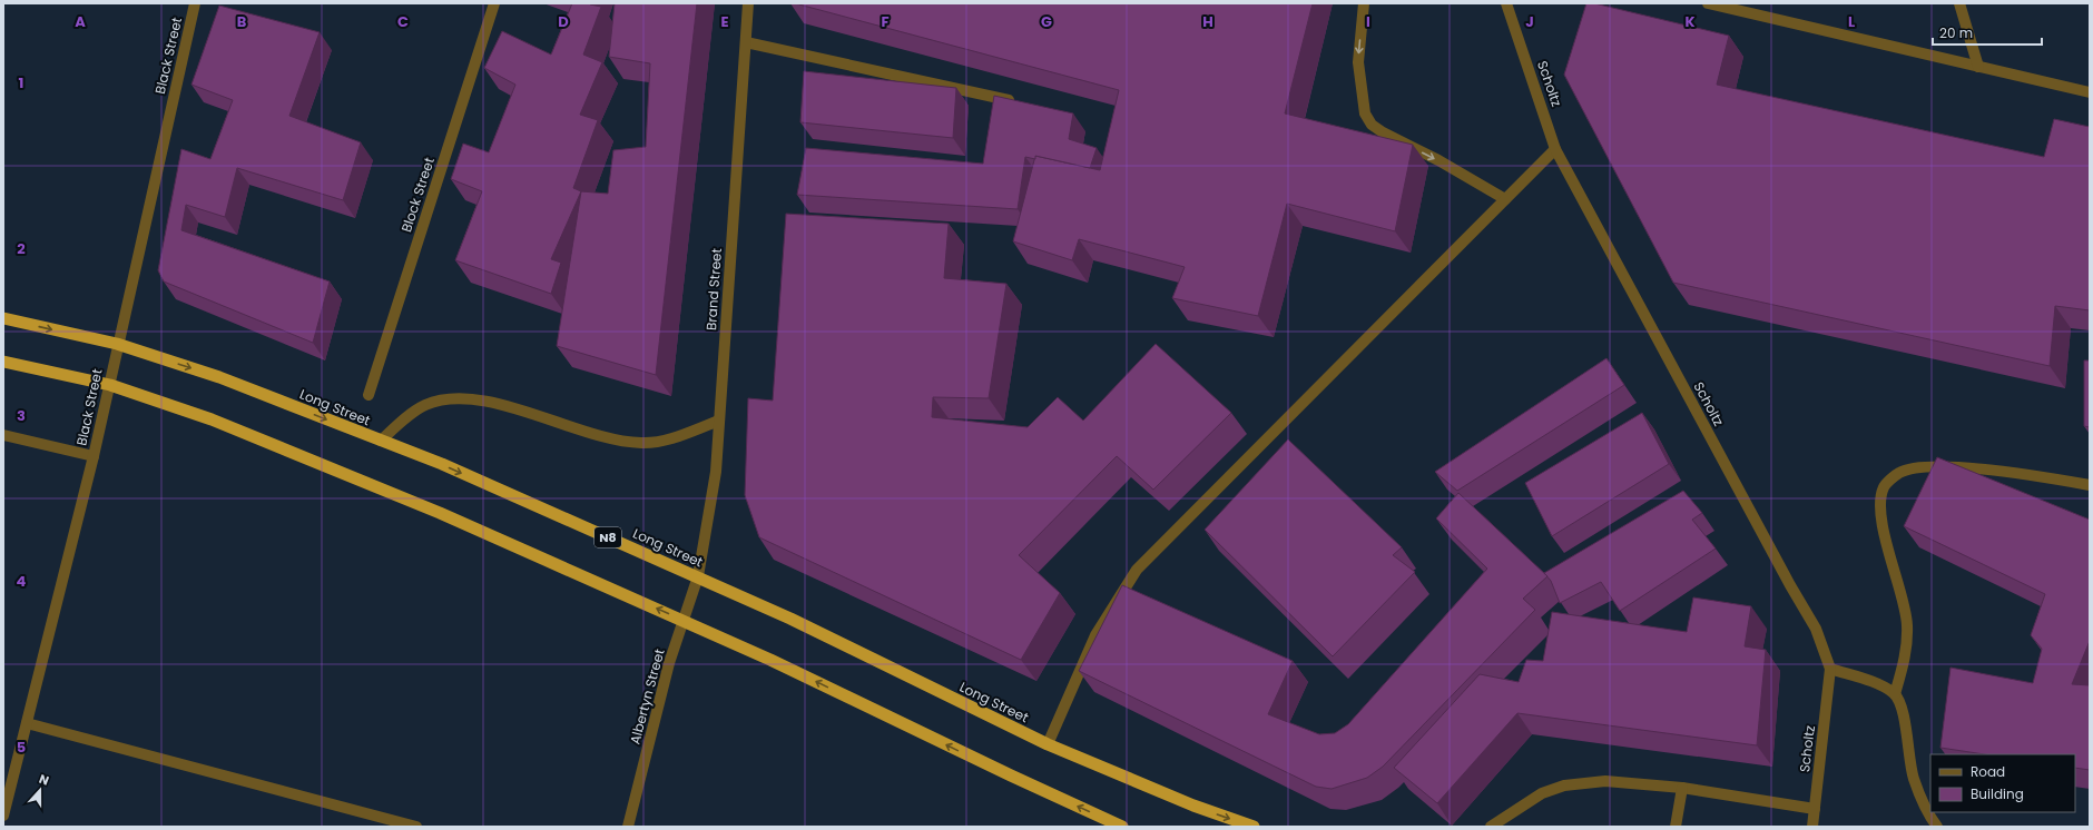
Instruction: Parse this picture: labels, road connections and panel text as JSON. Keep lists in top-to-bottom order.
{
  "streets": {
    "highway": ["Long Street", "N8"],
    "street": [
      "Black Street",
      "Scholtz",
      "Block Street",
      "Brand Street",
      "Albertyn Street"
    ]
  },
  "crossings": [
    ["Black Street", "Long Street"],
    ["Brand Street", "Long Street"],
    ["Brand Street", "Albertyn Street"],
    ["Long Street", "Albertyn Street"]
  ],
  "legend": ["Road", "Building"],
  "scale_bar": "20 m",
  "north": "top",
  "grid": {
    "columns": [
      "A",
      "B",
      "C",
      "D",
      "E",
      "F",
      "G",
      "H",
      "I",
      "J",
      "K",
      "L"
    ],
    "rows": [
      "1",
      "2",
      "3",
      "4",
      "5"
    ]
  }
}
